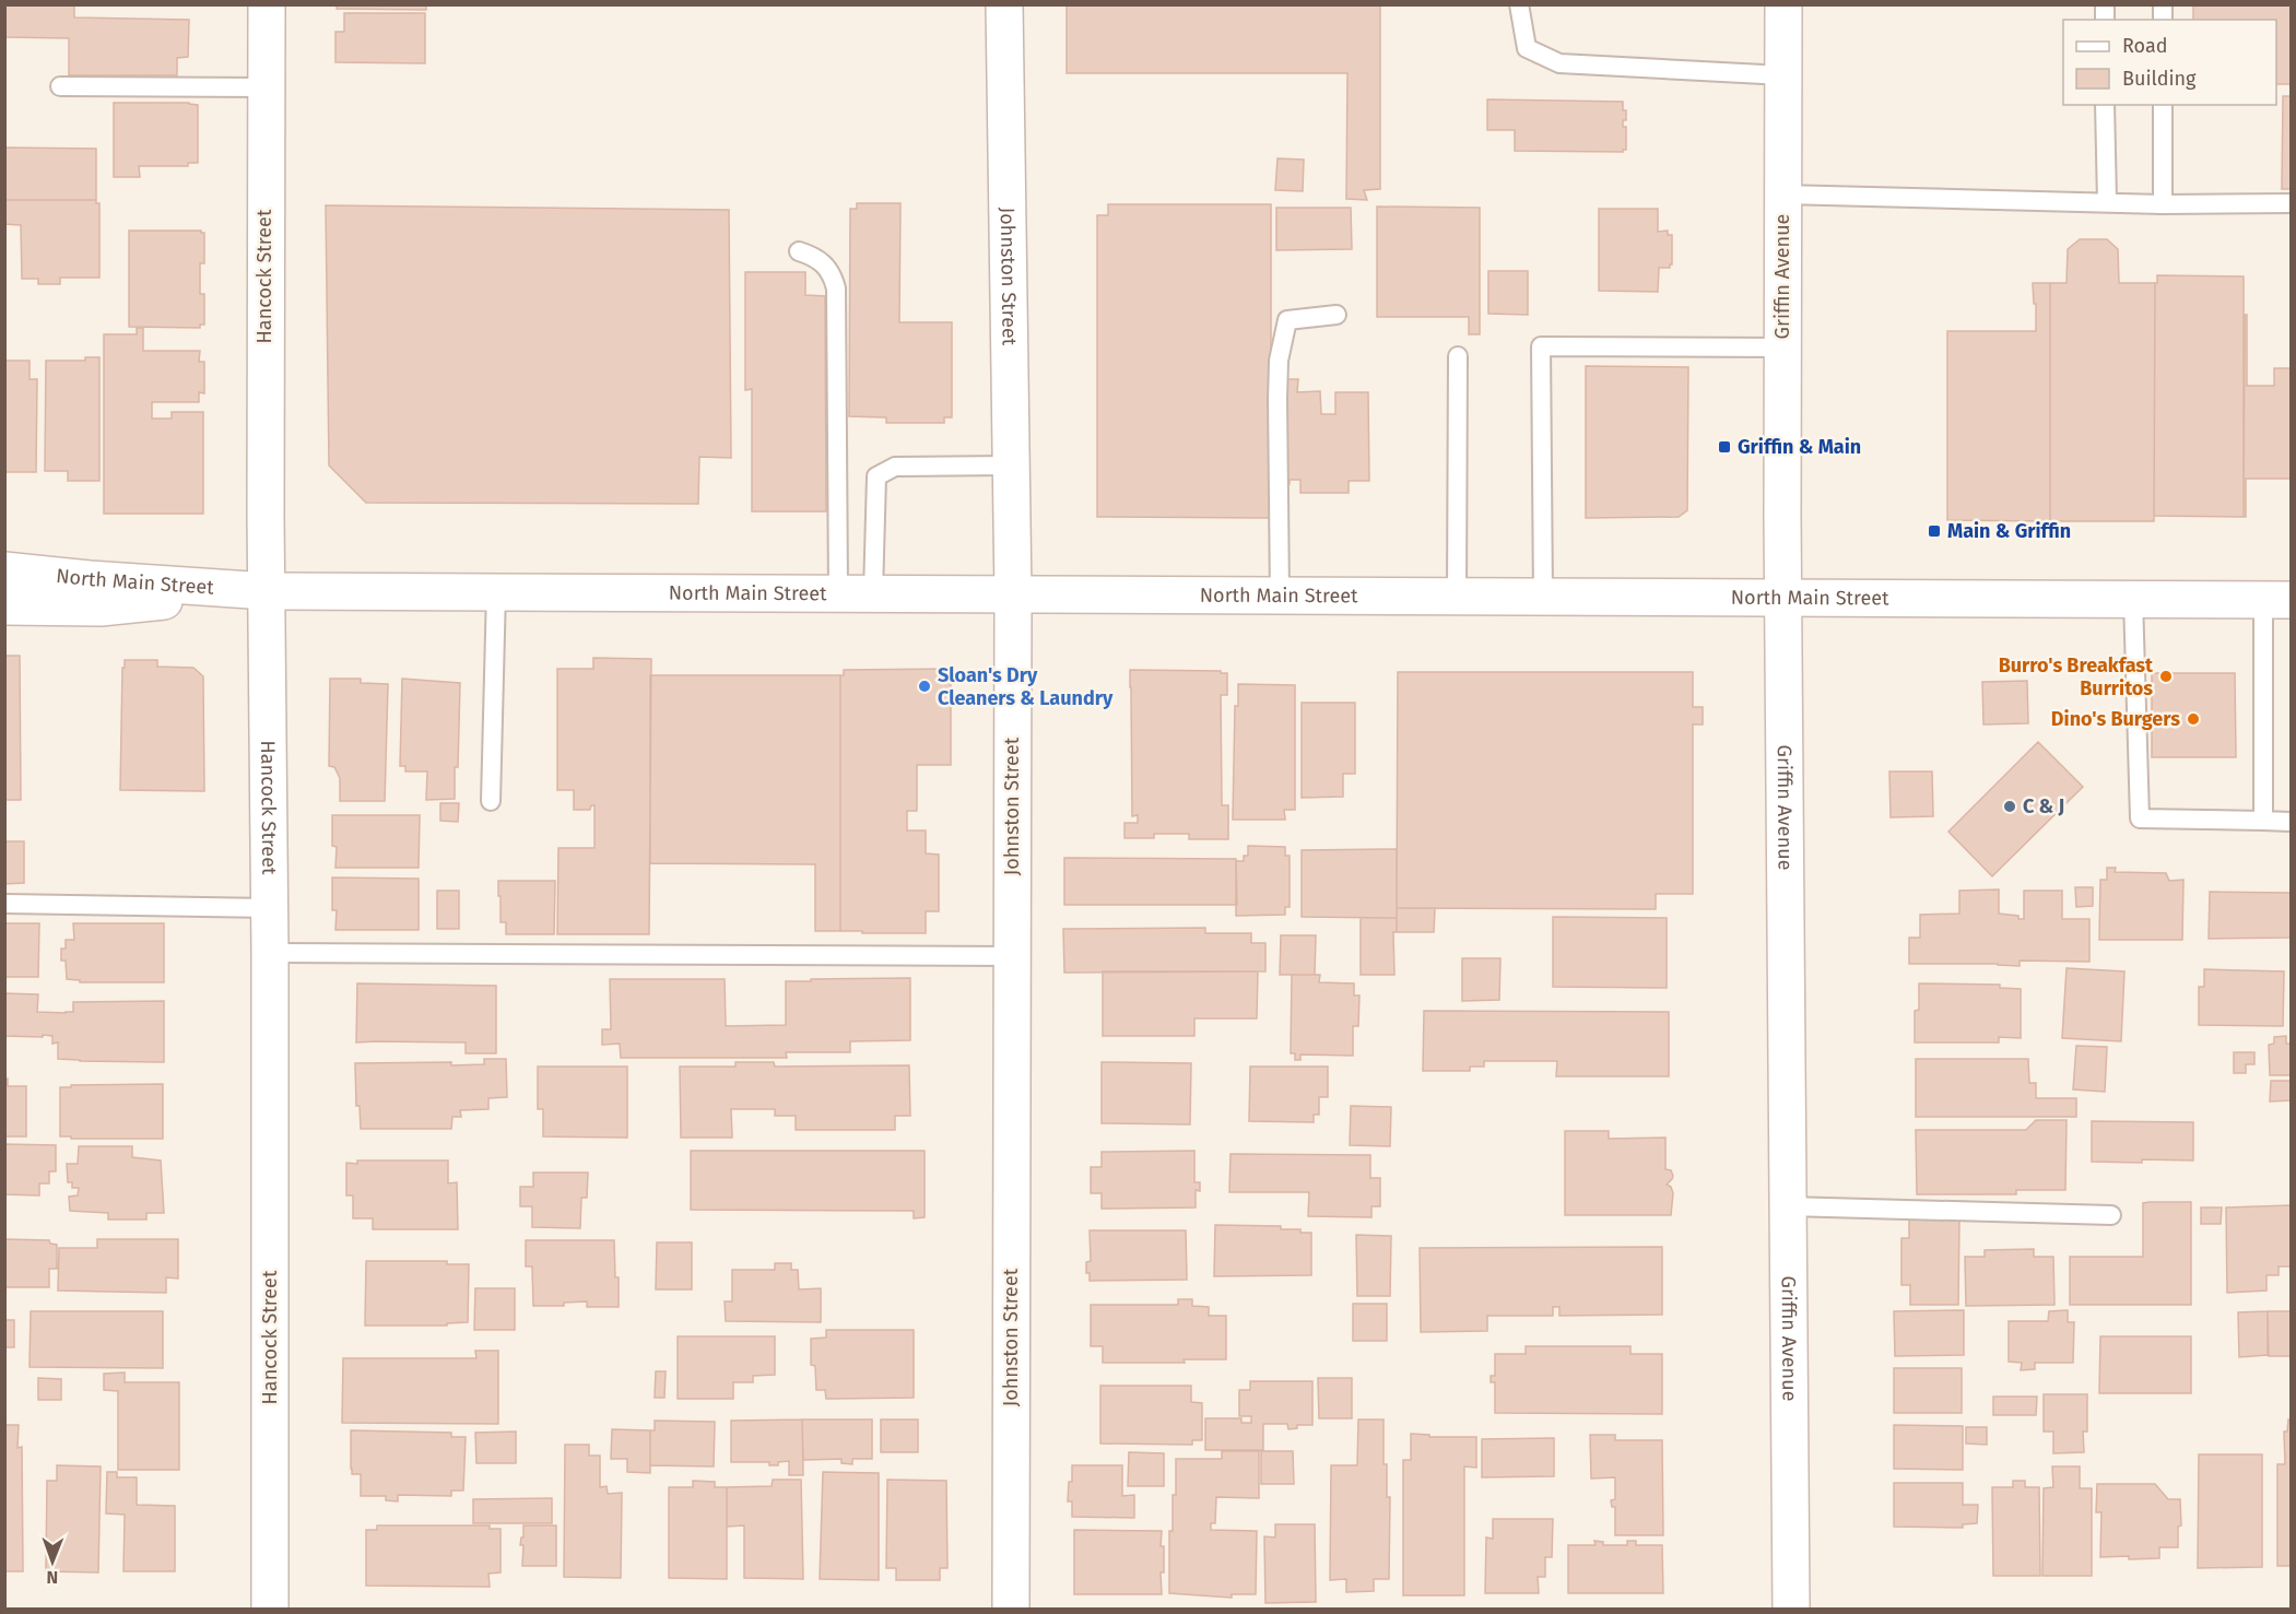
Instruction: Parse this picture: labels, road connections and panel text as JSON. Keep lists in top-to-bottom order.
{
  "streets": {
    "main road": [
      "Hancock Street",
      "Johnston Street",
      "Griffin Avenue",
      "North Main Street"
    ]
  },
  "crossings": [
    ["Hancock Street", "North Main Street"],
    ["Johnston Street", "North Main Street"],
    ["Griffin Avenue", "North Main Street"]
  ],
  "places": {
    "transit": ["Griffin & Main", "Main & Griffin"],
    "other": [
      "Burro's Breakfast Burritos",
      "Sloan's Dry Cleaners & Laundry",
      "Dino's Burgers",
      "C & J"
    ]
  },
  "legend": ["Road", "Building"],
  "north": "bottom"
}
